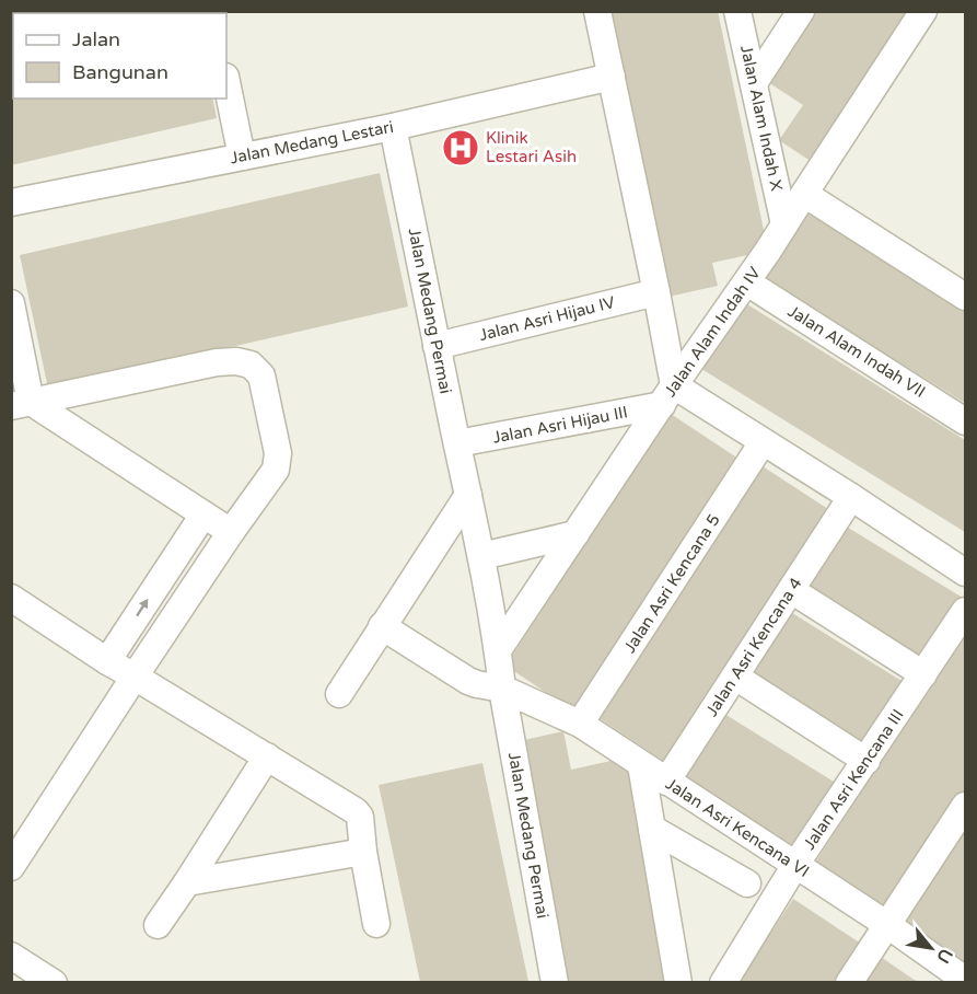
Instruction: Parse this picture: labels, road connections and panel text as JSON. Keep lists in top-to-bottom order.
{
  "streets": {
    "street": [
      "Jalan Alam Indah X",
      "Jalan Medang Lestari",
      "Jalan Medang Permai",
      "Jalan Asri Hijau IV",
      "Jalan Alam Indah IV",
      "Jalan Alam Indah VII",
      "Jalan Asri Hijau III",
      "Jalan Asri Kencana 5",
      "Jalan Asri Kencana 4",
      "Jalan Asri Kencana III",
      "Jalan Asri Kencana VI"
    ]
  },
  "crossings": [
    ["Jalan Alam Indah X", "Jalan Alam Indah IV"],
    ["Jalan Medang Lestari", "Jalan Medang Permai"],
    ["Jalan Medang Permai", "Jalan Asri Hijau IV"],
    ["Jalan Medang Permai", "Jalan Alam Indah IV"],
    ["Jalan Medang Permai", "Jalan Asri Hijau III"],
    ["Jalan Medang Permai", "Jalan Asri Kencana VI"],
    ["Jalan Alam Indah IV", "Jalan Alam Indah VII"],
    ["Jalan Alam Indah IV", "Jalan Asri Hijau III"],
    ["Jalan Asri Kencana 5", "Jalan Asri Kencana VI"],
    ["Jalan Asri Kencana 4", "Jalan Asri Kencana VI"],
    ["Jalan Asri Kencana III", "Jalan Asri Kencana VI"]
  ],
  "places": {
    "hospital": ["Klinik Lestari Asih"]
  },
  "legend": ["Jalan", "Bangunan"],
  "north": "bottom right"
}
